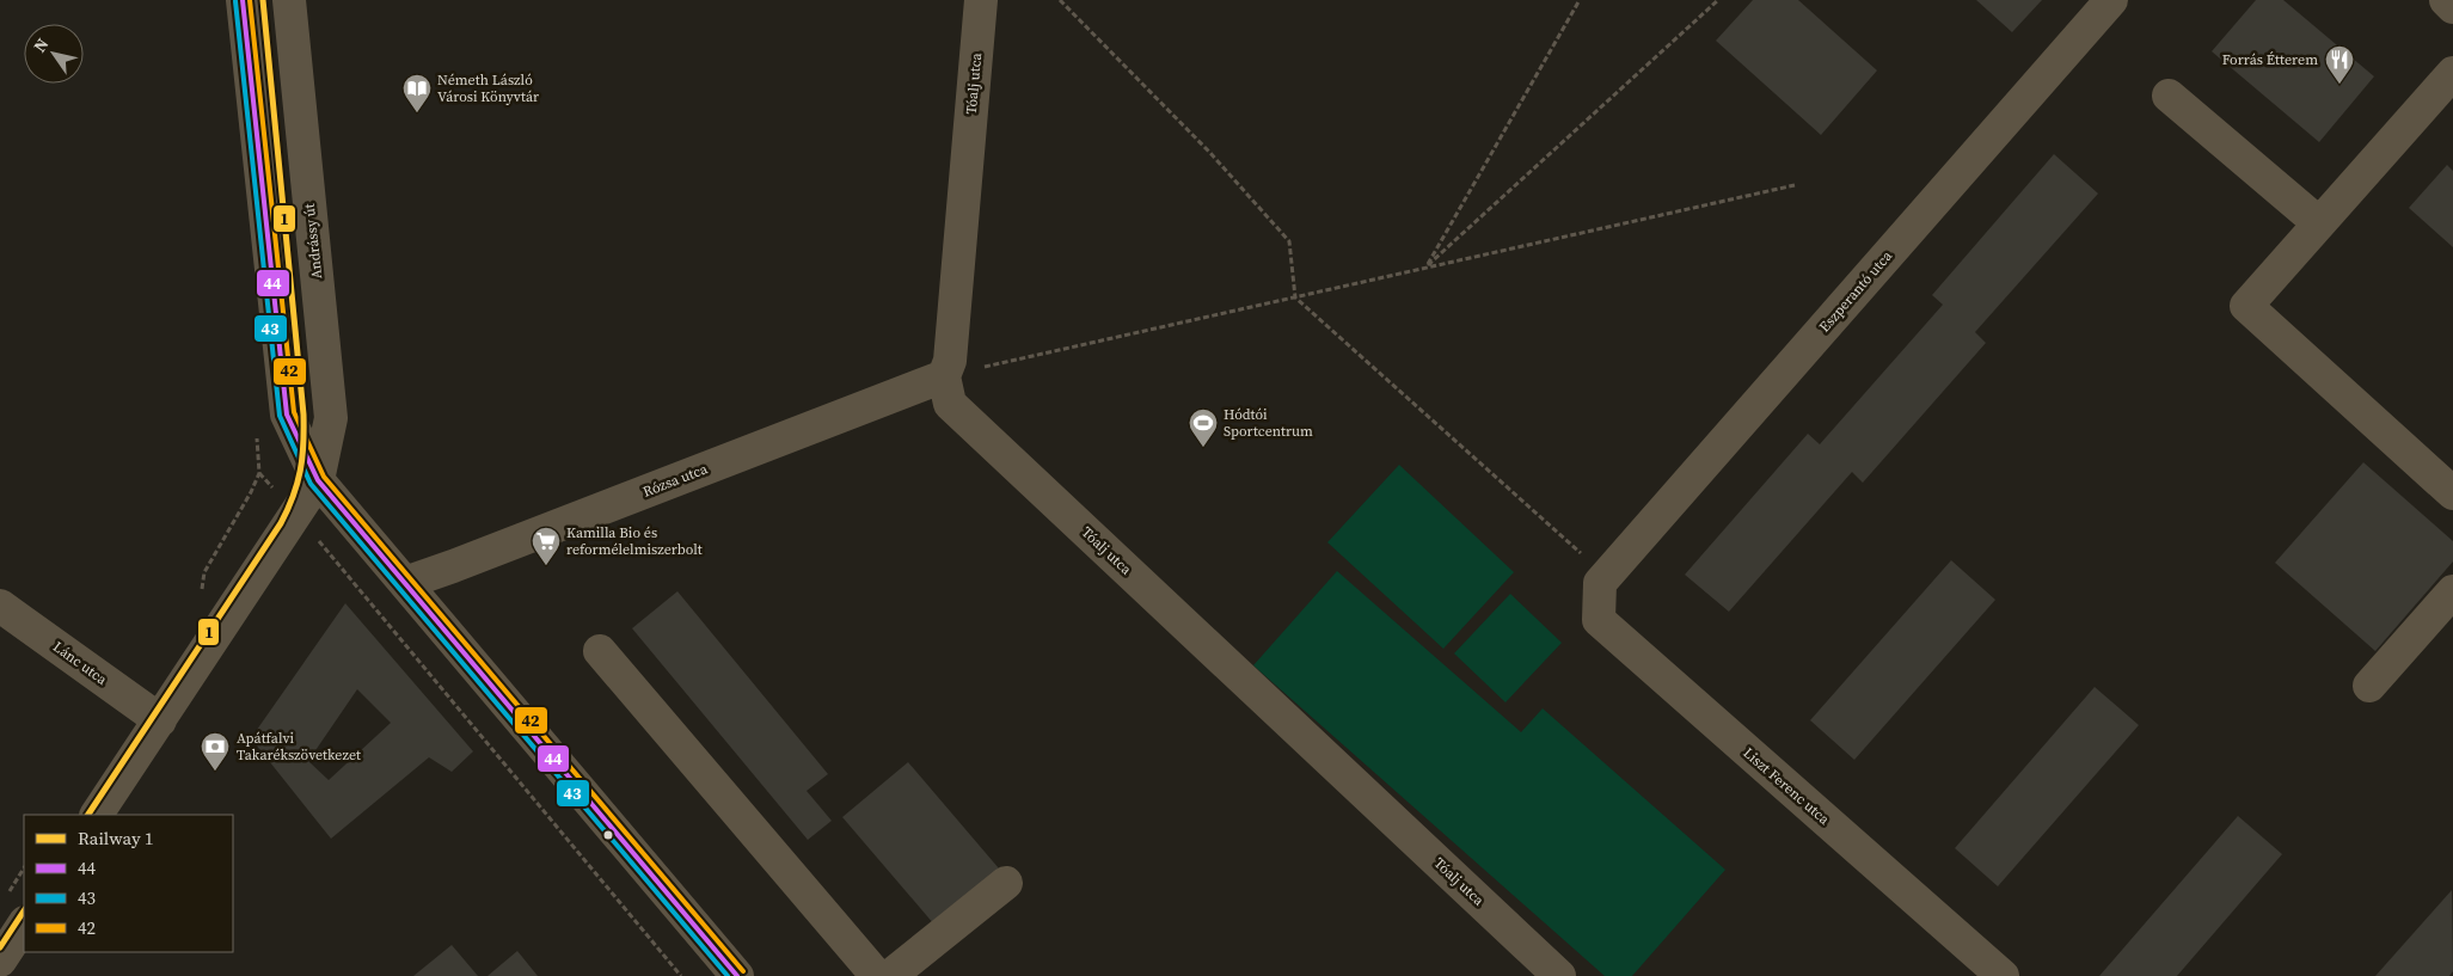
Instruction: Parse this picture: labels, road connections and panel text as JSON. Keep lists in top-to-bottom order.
{
  "streets": {
    "street": [
      "Tóalj utca",
      "Andrássy út",
      "Eszperantó utca",
      "Rózsa utca",
      "Lánc utca",
      "Liszt Ferenc utca"
    ]
  },
  "crossings": [
    ["Tóalj utca", "Rózsa utca"],
    ["Andrássy út", "Lánc utca"],
    ["Eszperantó utca", "Liszt Ferenc utca"]
  ],
  "places": {
    "restaurant": ["Forrás Étterem"],
    "library": ["Németh László Városi Könyvtár"],
    "sports": ["Hódtói Sportcentrum"],
    "supermarket": ["Kamilla Bio és reformélelmiszerbolt"],
    "bank": ["Apátfalvi Takarékszövetkezet"]
  },
  "lines": [
    "rail line 1",
    "transit line 44",
    "transit line 42",
    "transit line 43"
  ],
  "legend": [
    "Railway 1",
    "44",
    "43",
    "42"
  ],
  "north": "top left"
}
